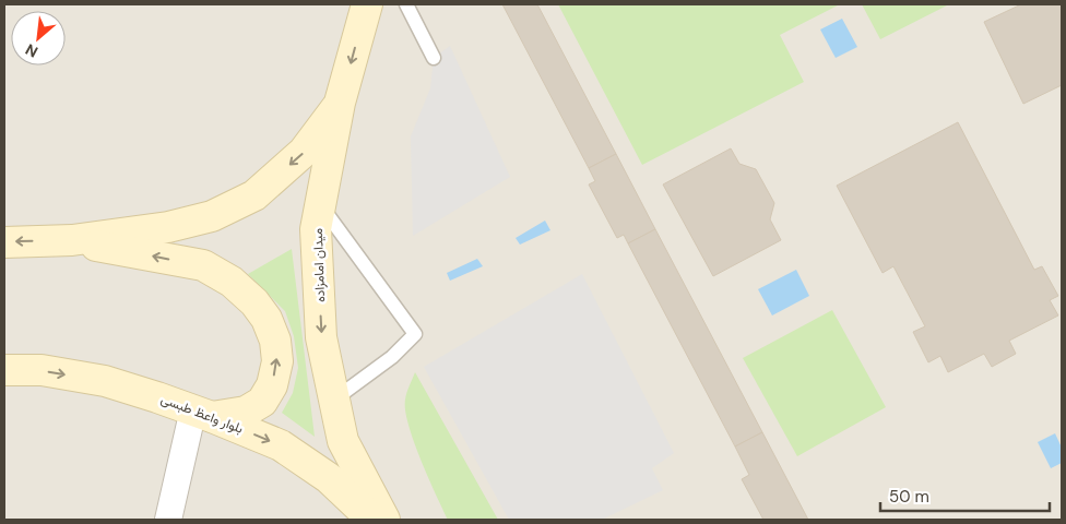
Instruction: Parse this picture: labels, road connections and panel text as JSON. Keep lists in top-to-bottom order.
{
  "streets": {
    "main road": ["میدان امامزاده", "بلوار واعظ طبسی"]
  },
  "one_way": ["میدان امامزاده", "بلوار واعظ طبسی"],
  "scale_bar": "50 m",
  "north": "bottom left"
}
